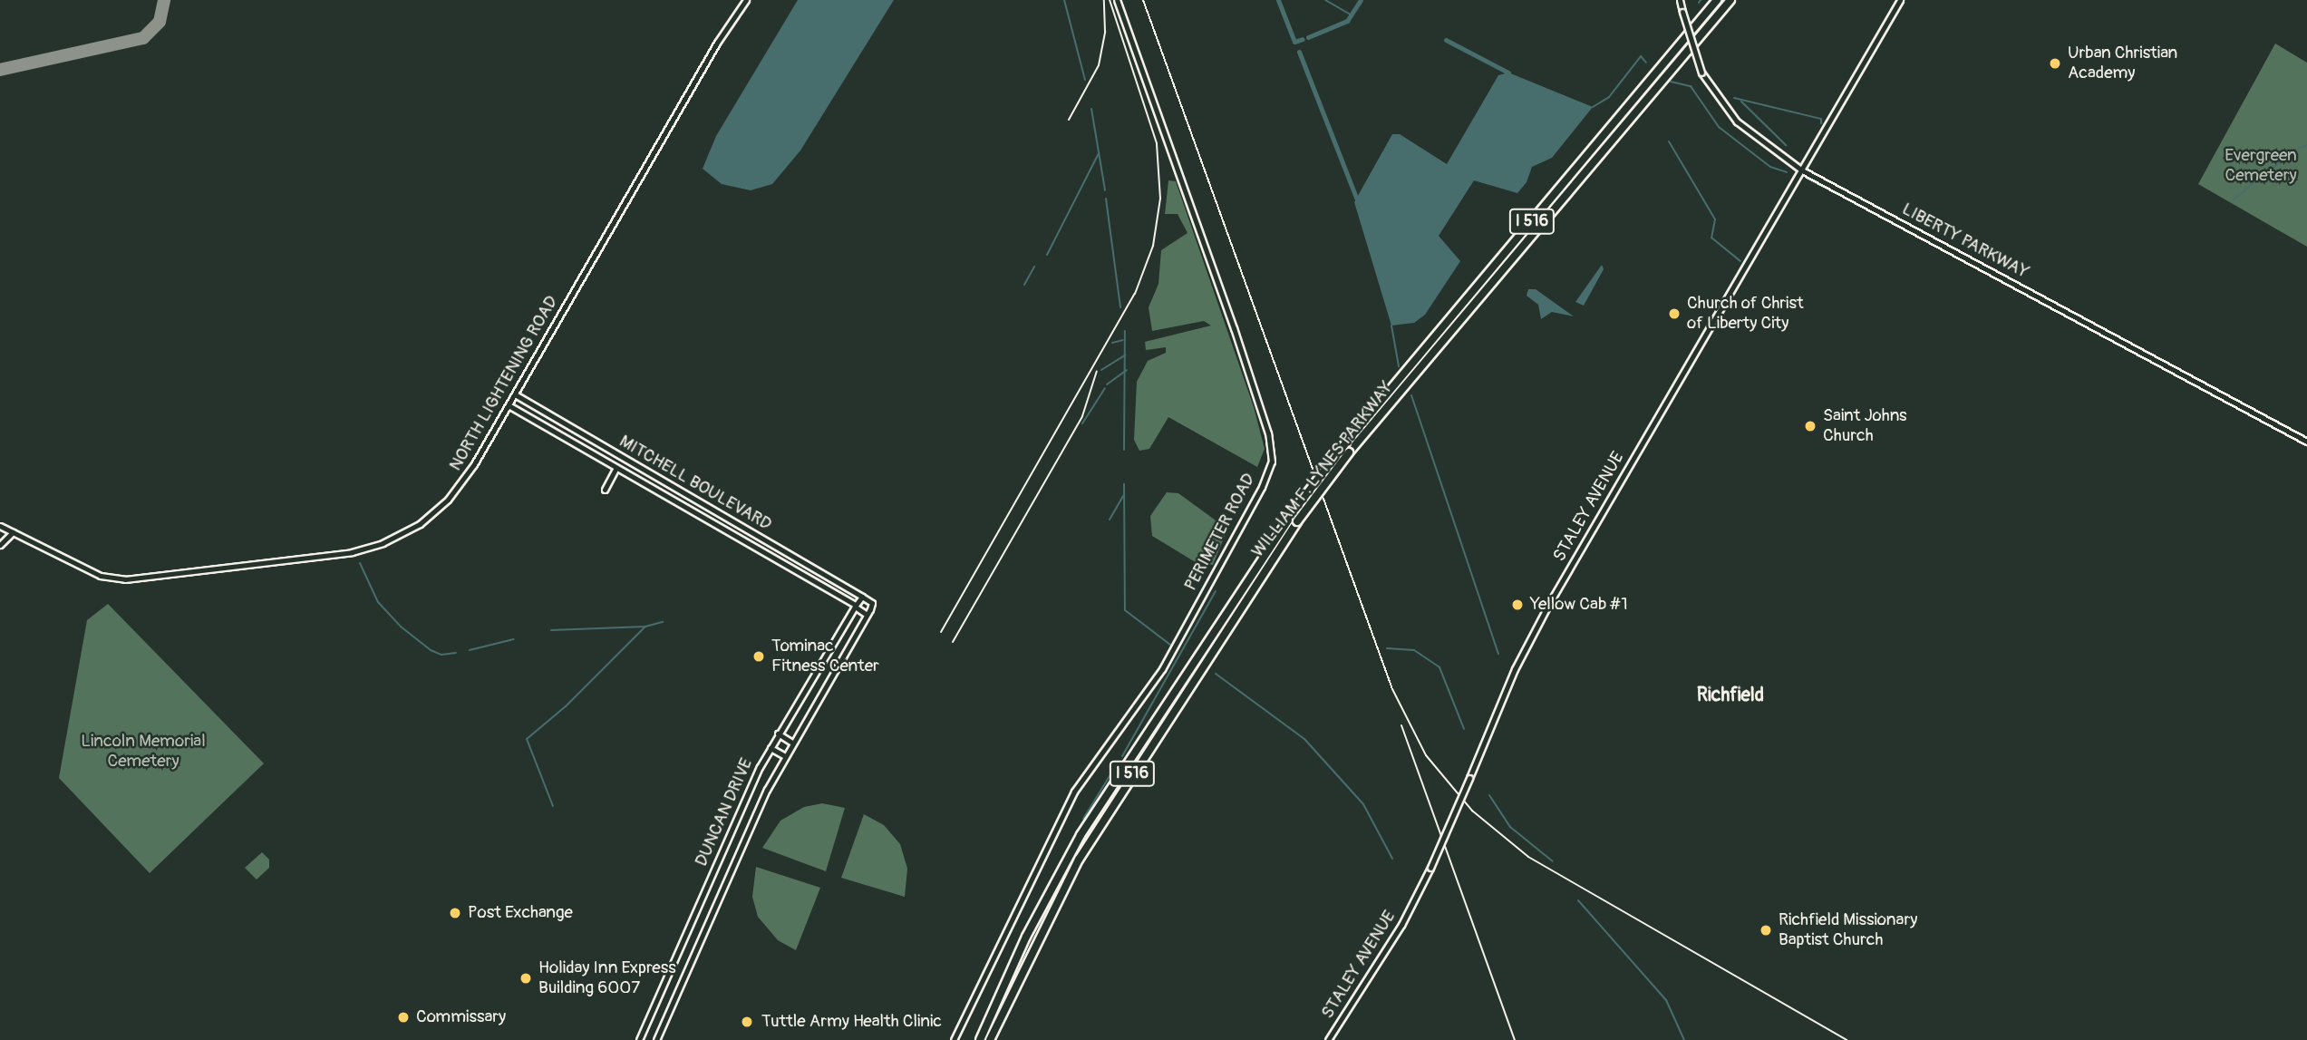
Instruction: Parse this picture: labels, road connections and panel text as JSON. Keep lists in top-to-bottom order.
{
  "streets": {
    "highway": ["I 516", "WILLIAM F. LYNES PARKWAY"],
    "street": [
      "LIBERTY PARKWAY",
      "NORTH LIGHTENING ROAD",
      "MITCHELL BOULEVARD",
      "STALEY AVENUE",
      "PERIMETER ROAD",
      "DUNCAN DRIVE"
    ]
  },
  "crossings": [
    ["LIBERTY PARKWAY", "STALEY AVENUE"],
    ["NORTH LIGHTENING ROAD", "MITCHELL BOULEVARD"],
    ["MITCHELL BOULEVARD", "DUNCAN DRIVE"]
  ],
  "districts": ["Richfield"],
  "parks": ["Evergreen Cemetery", "Lincoln Memorial Cemetery"],
  "places": [
    "Urban Christian Academy",
    "Church of Christ of Liberty City",
    "Saint Johns Church",
    "Yellow Cab #1",
    "Tominac Fitness Center",
    "Post Exchange",
    "Richfield Missionary Baptist Church",
    "Holiday Inn Express Building 6007",
    "Commissary",
    "Tuttle Army Health Clinic"
  ]
}
